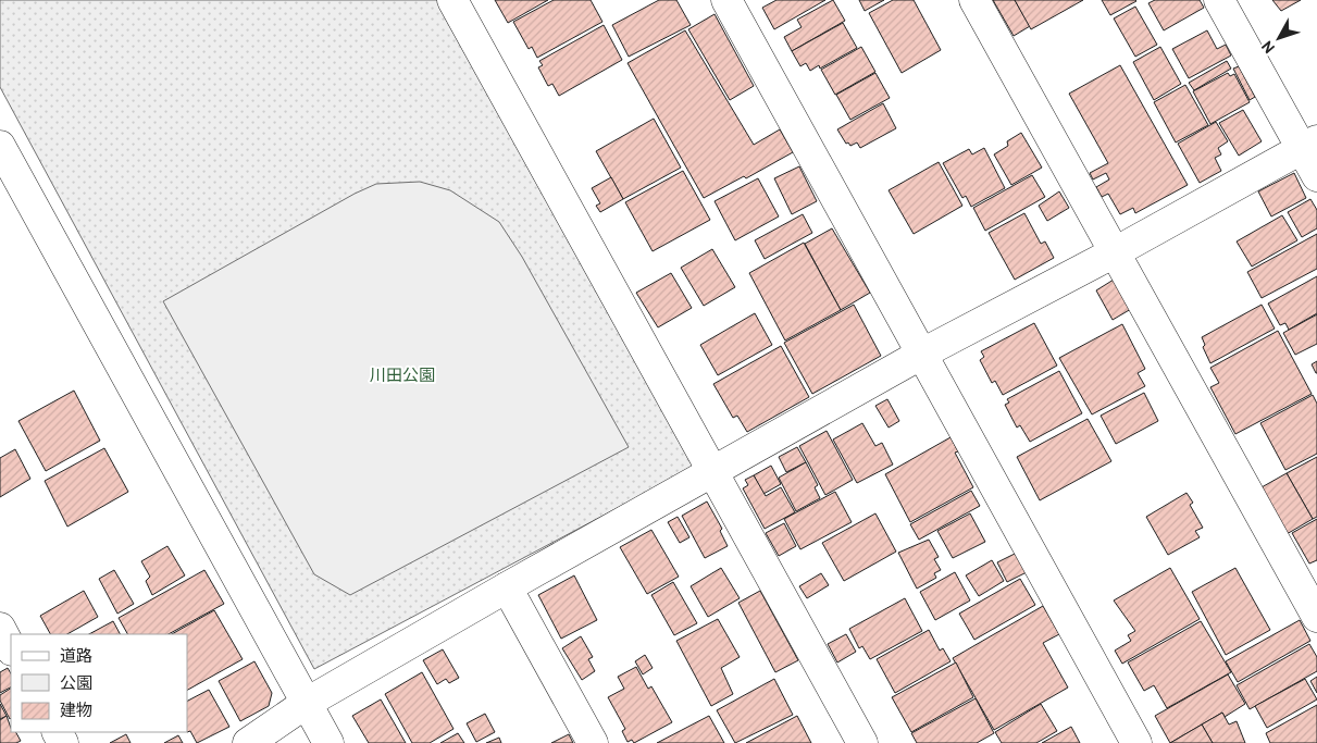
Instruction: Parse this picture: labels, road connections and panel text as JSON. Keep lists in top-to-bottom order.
{
  "parks": ["川田公園"],
  "legend": ["道路", "公園", "建物"],
  "north": "bottom left"
}
